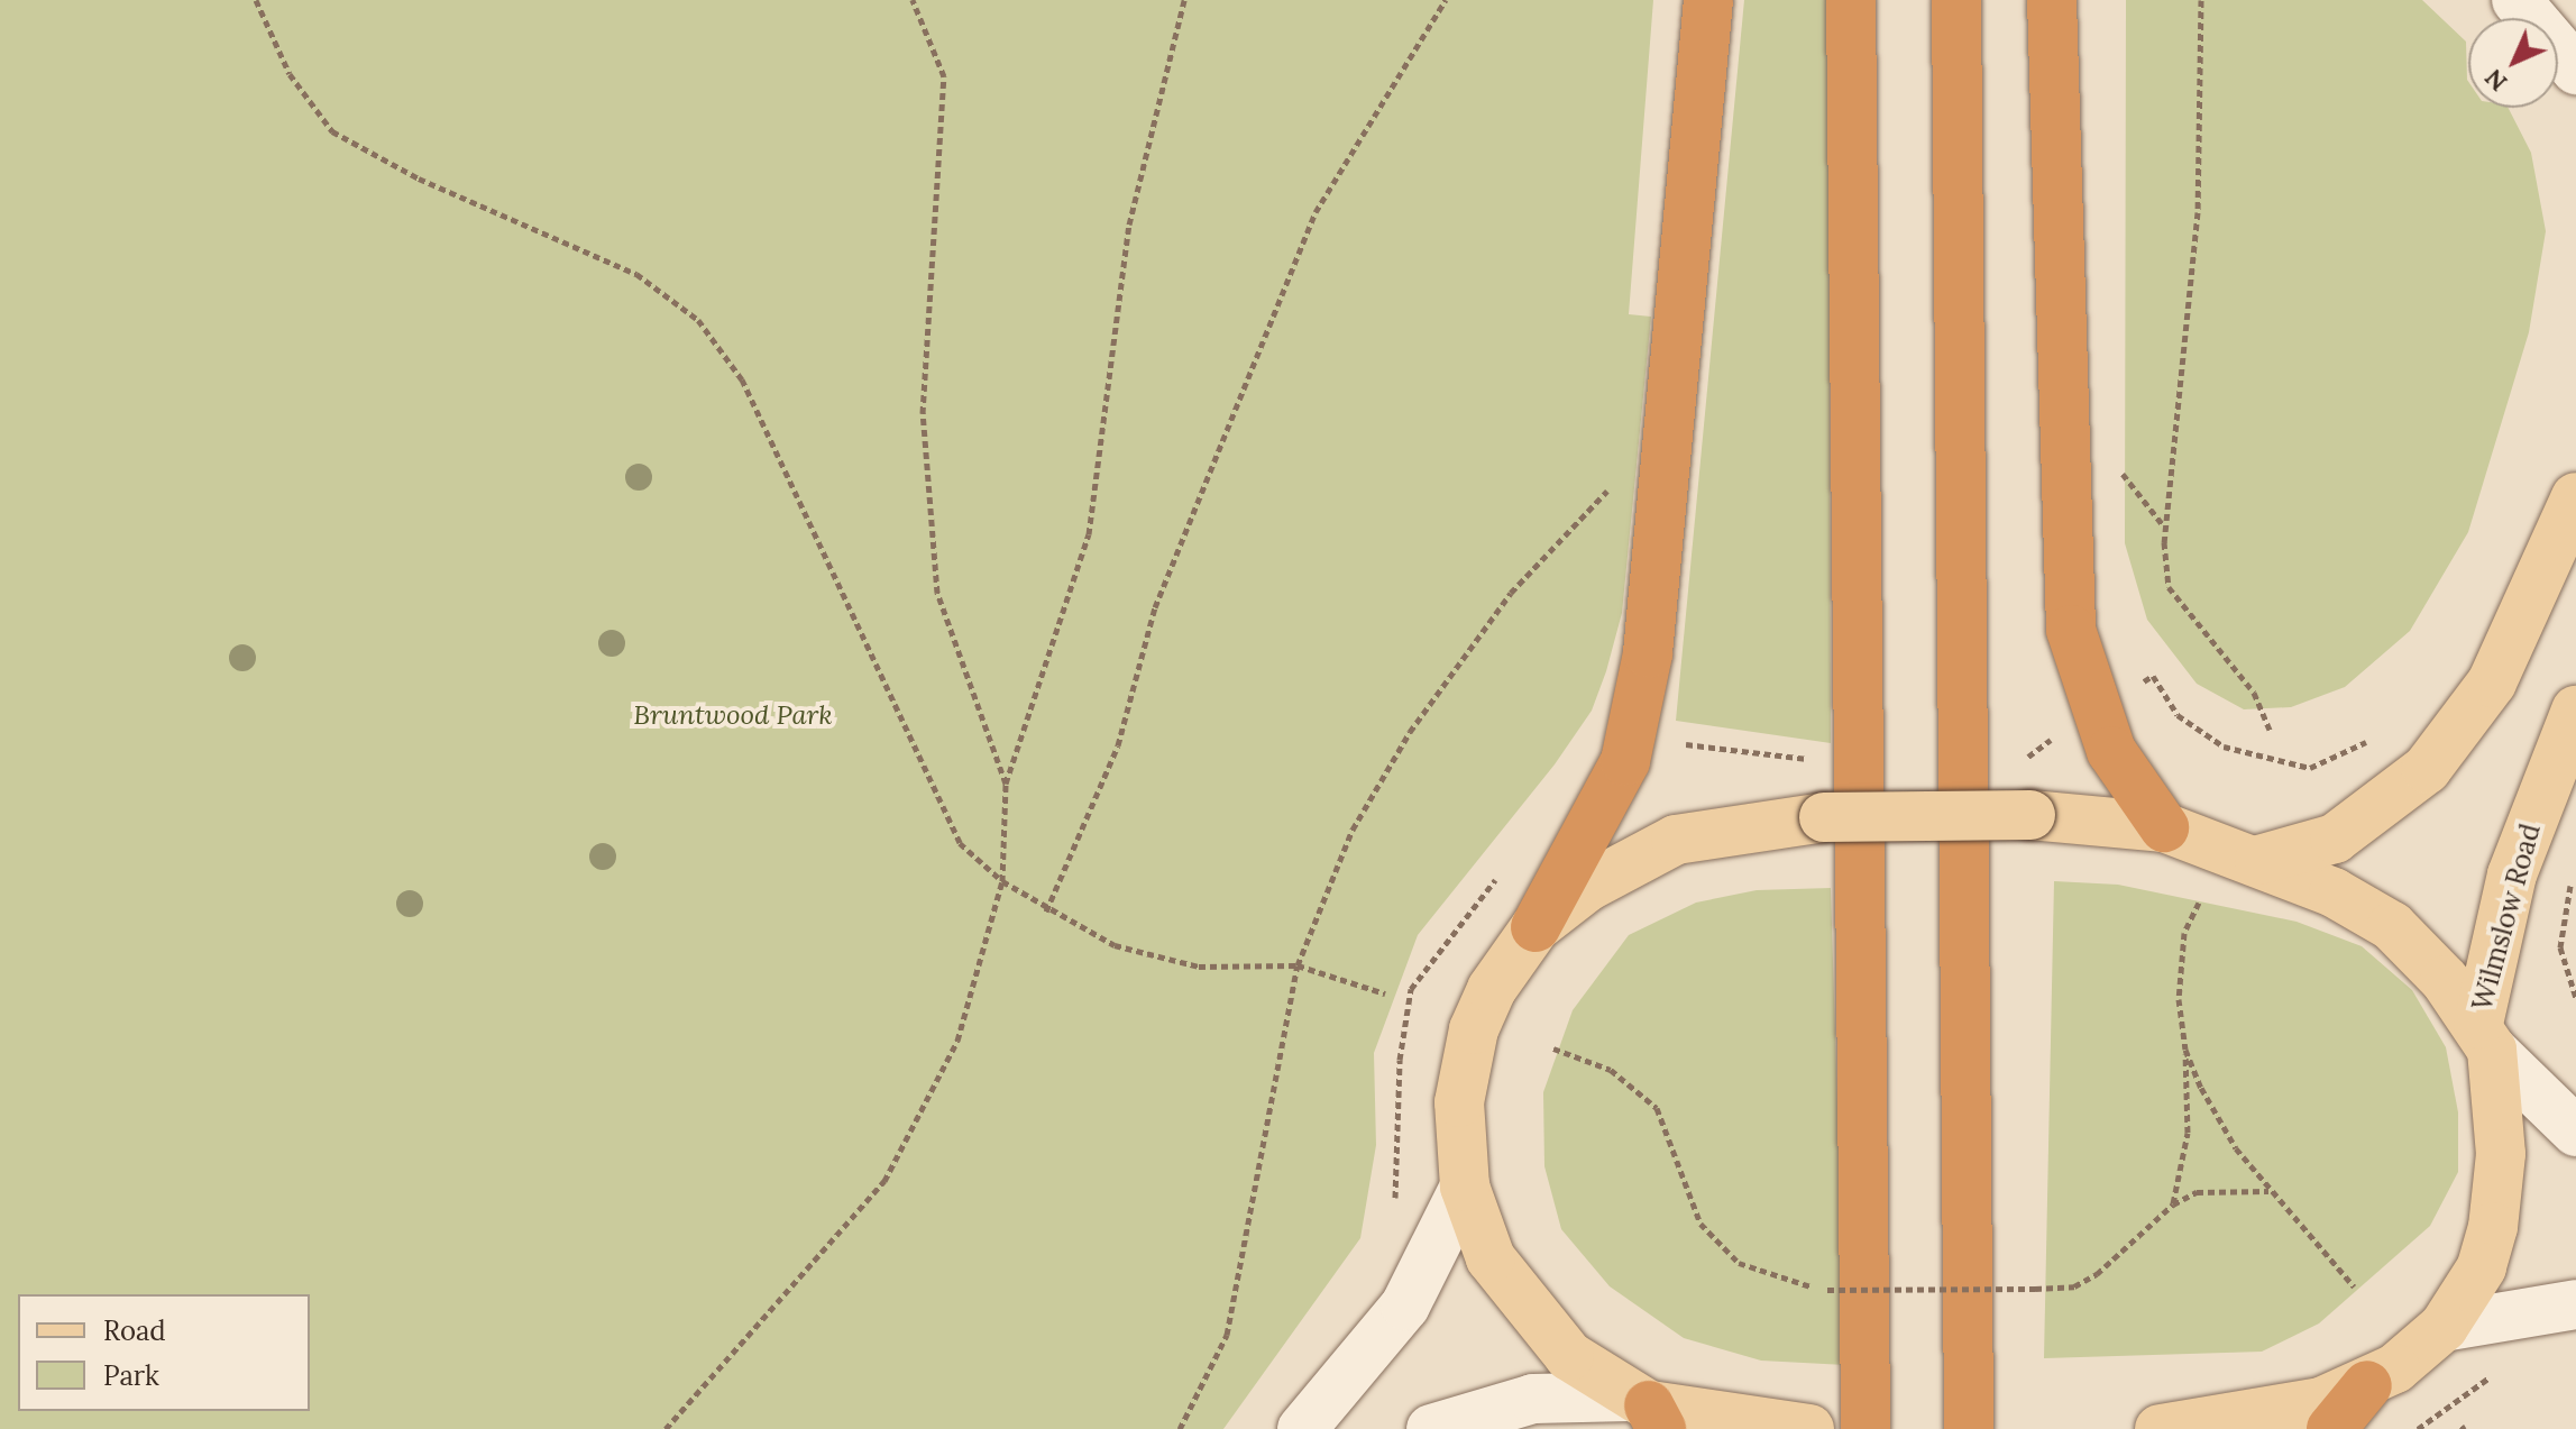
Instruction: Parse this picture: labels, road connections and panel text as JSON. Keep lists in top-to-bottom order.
{
  "streets": {
    "main road": ["Wilmslow Road"]
  },
  "parks": ["Bruntwood Park"],
  "legend": ["Road", "Park"],
  "north": "bottom left"
}
